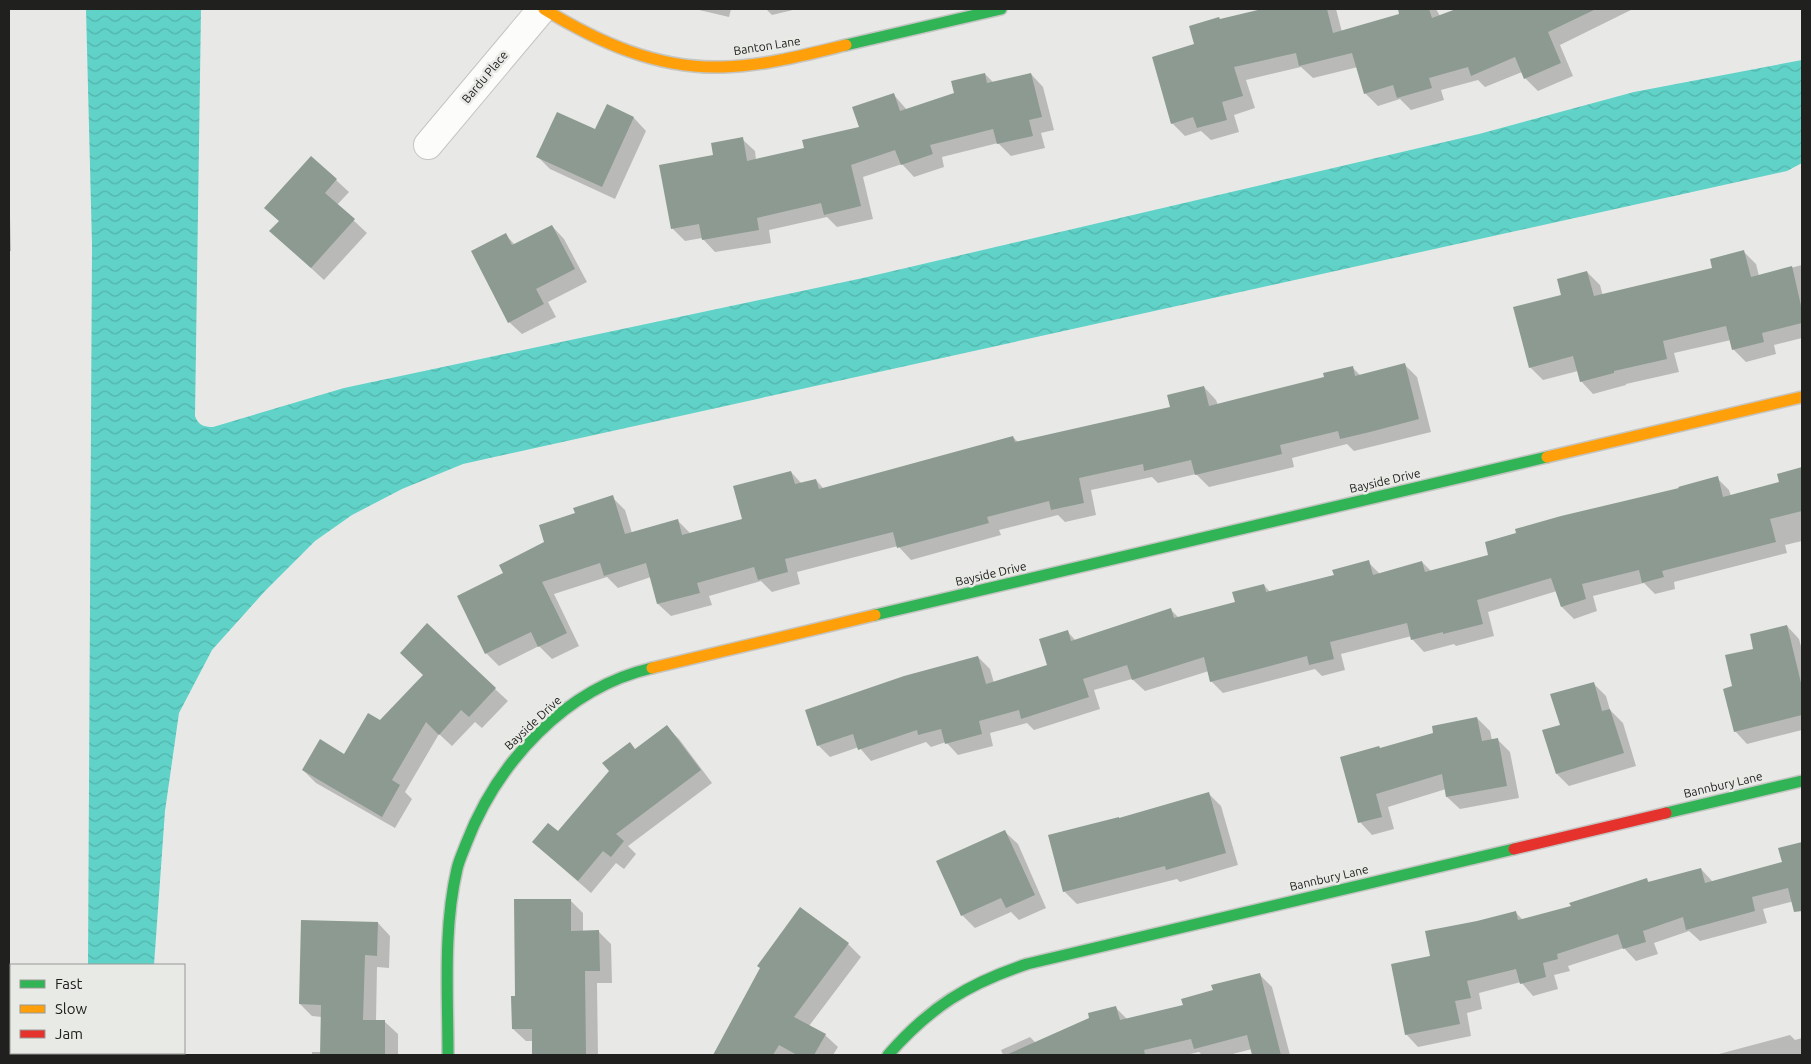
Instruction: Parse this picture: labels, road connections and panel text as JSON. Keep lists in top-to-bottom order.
{
  "streets": {
    "street": [
      "Banton Lane",
      "Bardu Place",
      "Bayside Drive",
      "Bannbury Lane"
    ]
  },
  "crossings": [
    ["Banton Lane", "Bardu Place"]
  ],
  "legend": ["Fast", "Slow", "Jam"]
}
